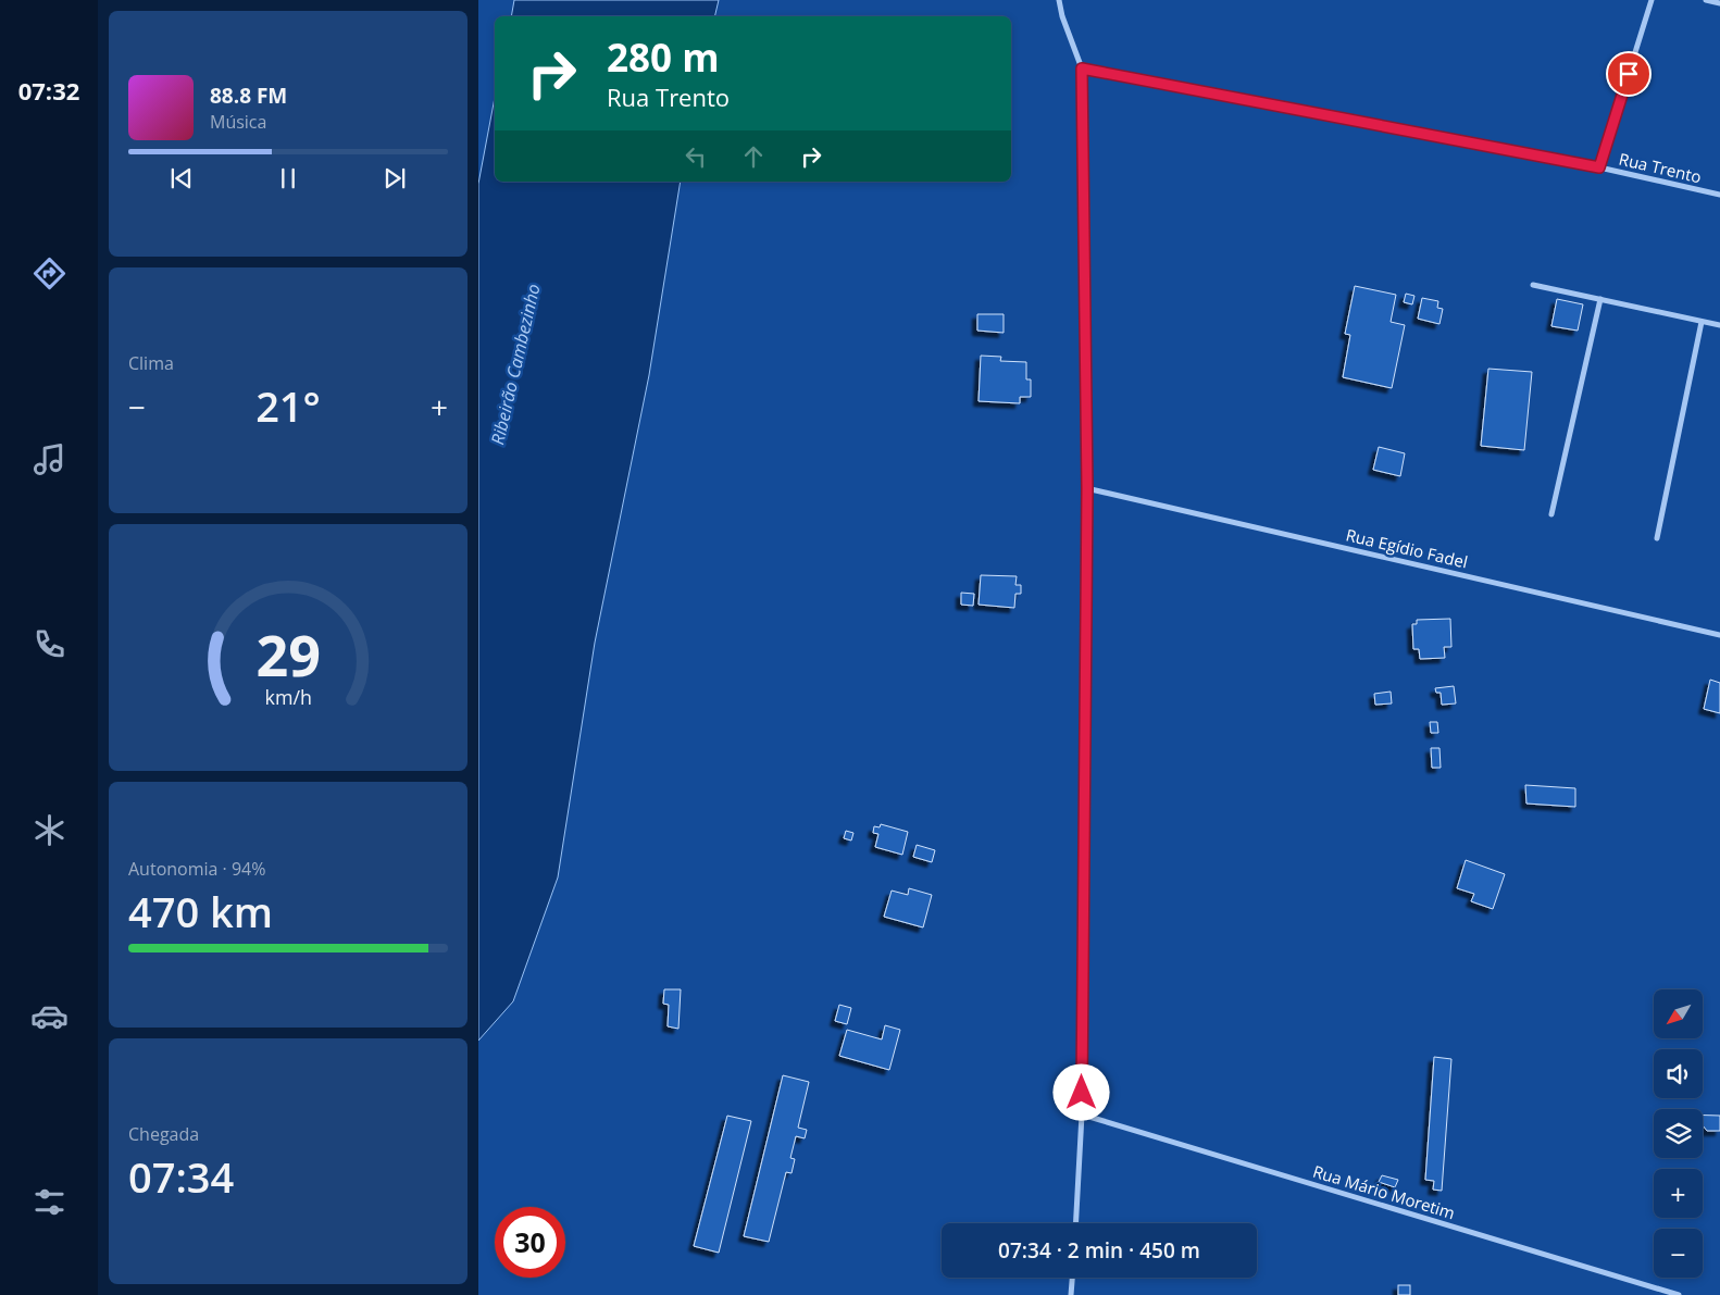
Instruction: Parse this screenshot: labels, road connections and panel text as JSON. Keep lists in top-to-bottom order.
{
  "streets": {
    "street": ["Rua Trento", "Rua Egídio Fadel", "Rua Mário Moretim"]
  },
  "water": ["Ribeirão Cambezinho"],
  "north": "bottom left",
  "page": {
    "tabs": "07:32",
    "turn": ["280 m", "Rua Trento"],
    "song": ["88.8 FM", "Música"],
    "tile": [
      "Clima",
      ["Autonomia · 94%", "470 km"],
      ["Chegada", "07:34"]
    ],
    "heat": ["−", "21°", "+"],
    "map_buttons": ["+", "−"],
    "limit": "30",
    "trip": "07:34 · 2 min · 450 m",
    "gauge": ["29", "km/h"]
  }
}
